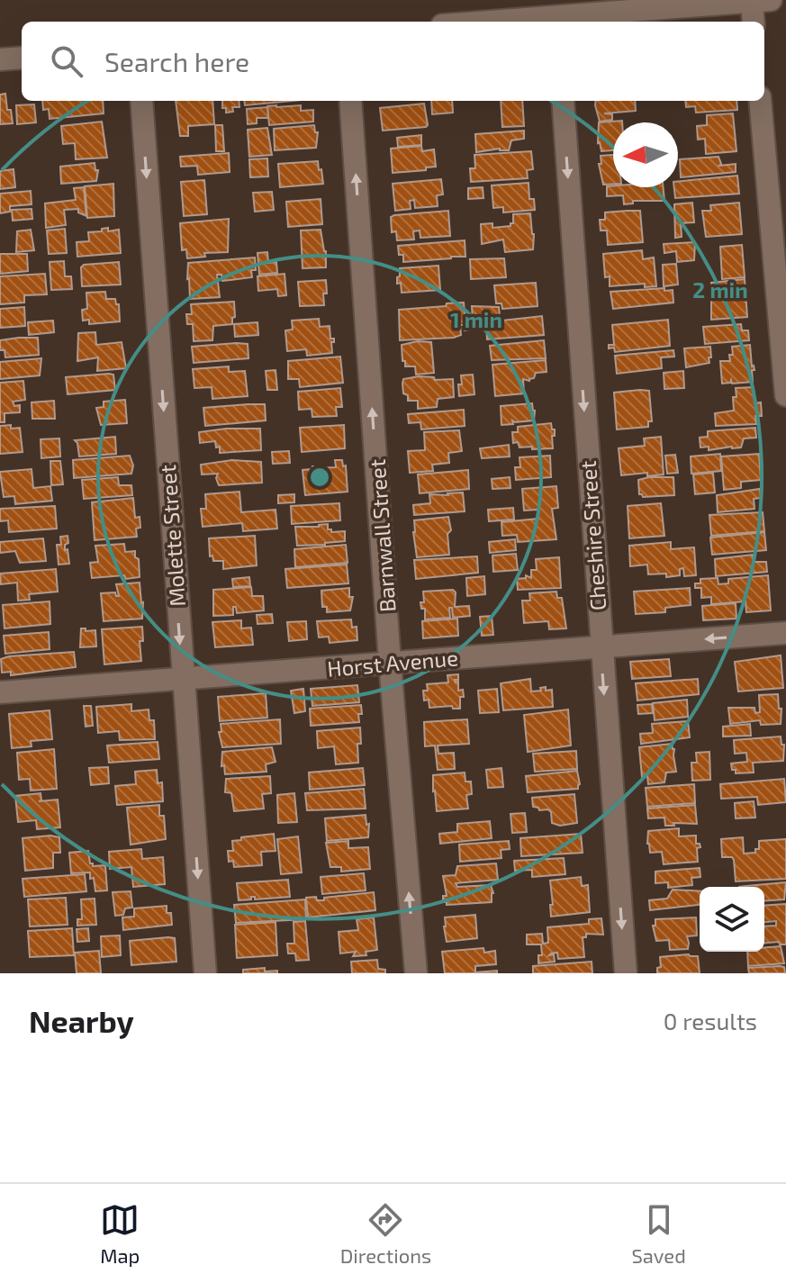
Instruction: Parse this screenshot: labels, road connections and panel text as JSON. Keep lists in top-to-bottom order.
{
  "streets": {
    "street": [
      "Molette Street",
      "Barnwall Street",
      "Cheshire Street",
      "Horst Avenue"
    ]
  },
  "crossings": [
    ["Molette Street", "Horst Avenue"],
    ["Barnwall Street", "Horst Avenue"],
    ["Cheshire Street", "Horst Avenue"]
  ],
  "one_way": ["Molette Street", "Barnwall Street", "Cheshire Street"],
  "north": "left",
  "page": {
    "search": "Search here",
    "heading": ["Nearby", "0 results"],
    "nav": ["Map", "Directions", "Saved"]
  },
  "rings": ["2 min", "1 min"]
}
